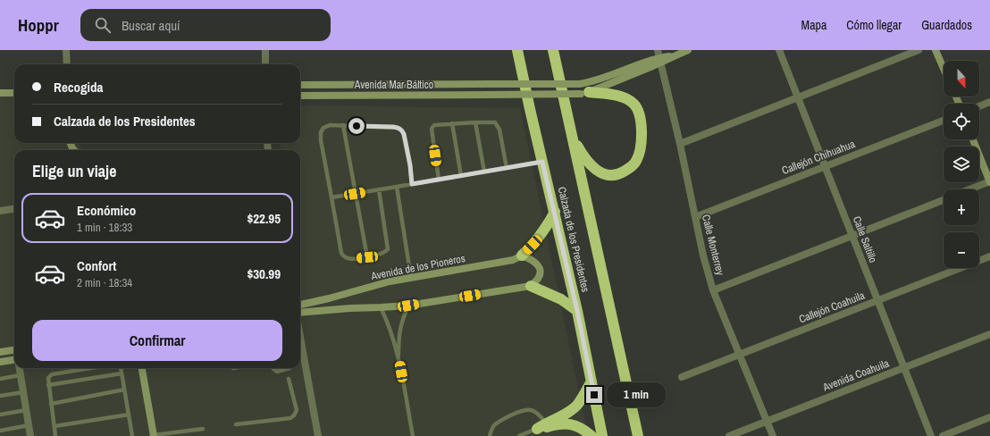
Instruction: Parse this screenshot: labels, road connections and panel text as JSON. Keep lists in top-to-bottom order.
{
  "streets": {
    "highway": ["Calzada de los Presidentes"],
    "street": [
      "Avenida Mar Báltico",
      "Callejón Chihuahua",
      "Calle Saltillo",
      "Calle Monterrey",
      "Avenida de los Pioneros",
      "Callejón Coahuila",
      "Avenida Coahuila"
    ]
  },
  "crossings": [
    ["Avenida Mar Báltico", "Calle Monterrey"],
    ["Callejón Chihuahua", "Calle Saltillo"],
    ["Callejón Chihuahua", "Calle Monterrey"],
    ["Calle Saltillo", "Callejón Coahuila"],
    ["Calle Saltillo", "Avenida Coahuila"],
    ["Calle Monterrey", "Callejón Coahuila"],
    ["Calle Monterrey", "Avenida Coahuila"]
  ],
  "north": "bottom",
  "page": {
    "header": "Hoppr",
    "search": "Buscar aquí",
    "nav": ["Mapa", "Cómo llegar", "Guardados"],
    "map_buttons": ["+", "−"],
    "banner": ["Recogida", "Calzada de los Presidentes"],
    "heading": "Elige un viaje",
    "list": [
      {
        "name": "Económico",
        "note": "1 min · 18:33",
        "value": "$22.95"
      },
      {
        "name": "Confort",
        "note": "2 min · 18:34",
        "value": "$30.99"
      }
    ],
    "buttons": "Confirmar",
    "bubble": "1 min"
  }
}
